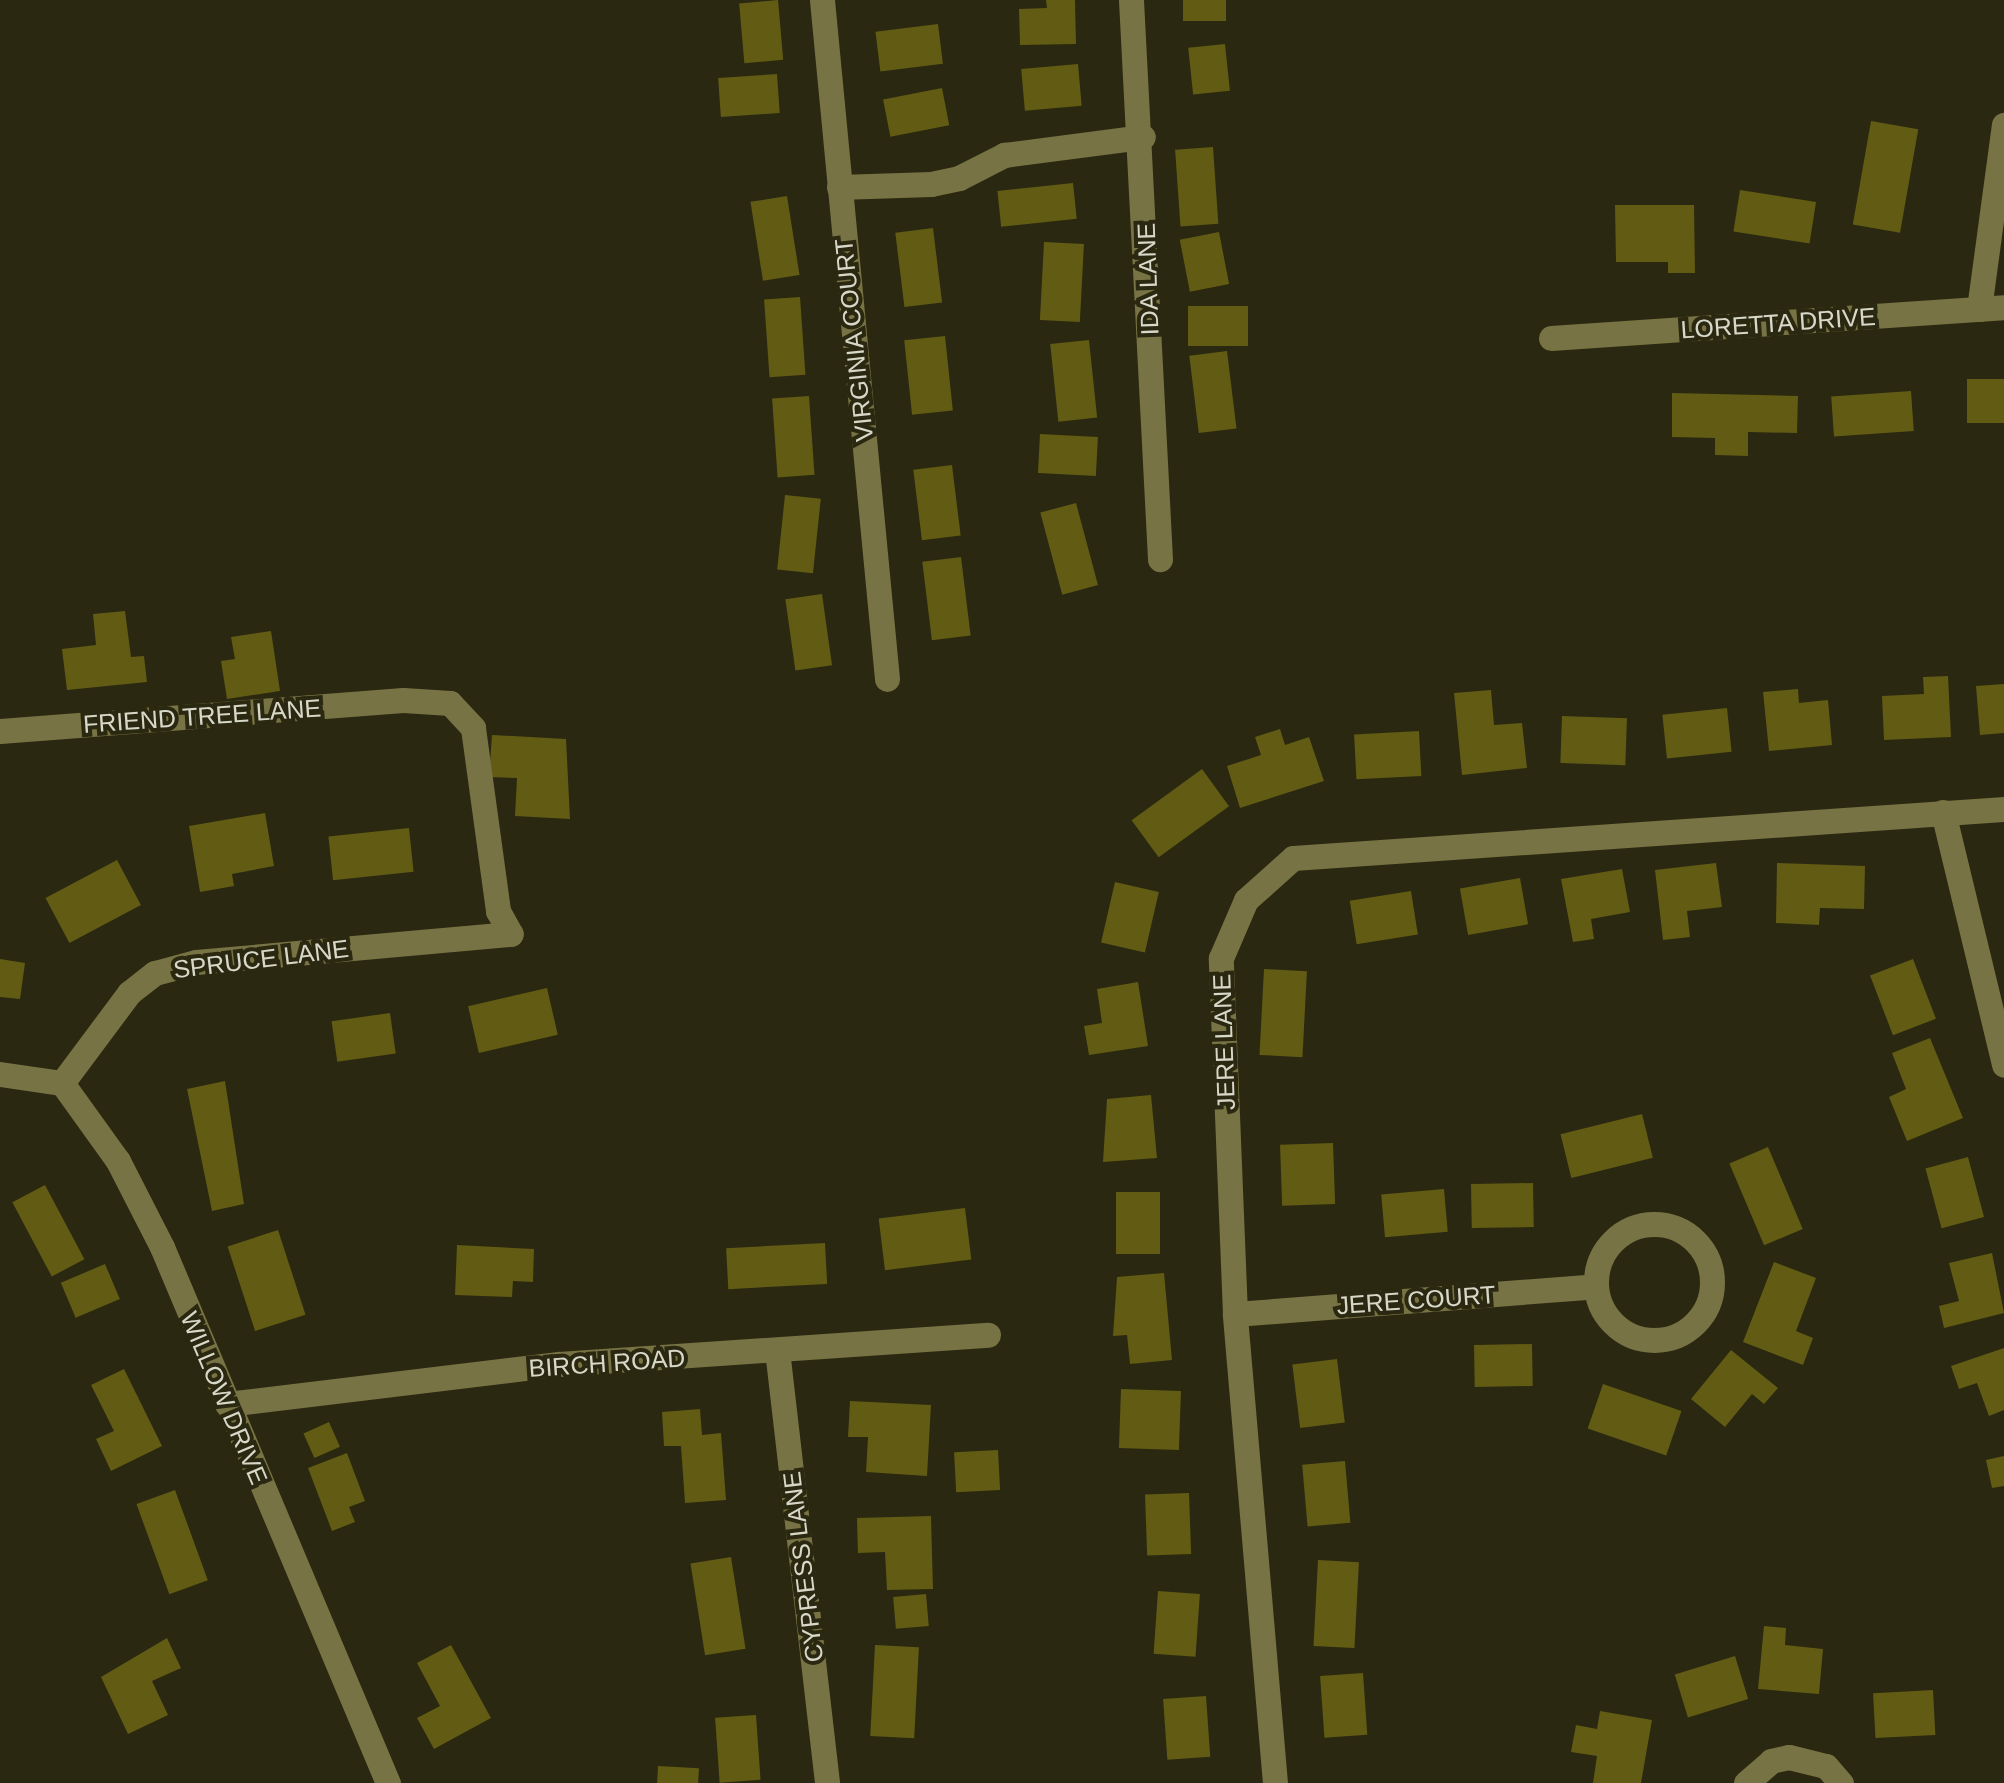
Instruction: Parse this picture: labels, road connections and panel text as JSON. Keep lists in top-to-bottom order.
{
  "streets": {
    "street": [
      "IDA LANE",
      "LORETTA DRIVE",
      "VIRGINIA COURT",
      "FRIEND TREE LANE",
      "SPRUCE LANE",
      "JERE LANE",
      "JERE COURT",
      "BIRCH ROAD",
      "WILLOW DRIVE",
      "CYPRESS LANE"
    ]
  },
  "crossings": [
    ["FRIEND TREE LANE", "SPRUCE LANE"],
    ["SPRUCE LANE", "WILLOW DRIVE"],
    ["JERE LANE", "JERE COURT"],
    ["BIRCH ROAD", "WILLOW DRIVE"],
    ["BIRCH ROAD", "CYPRESS LANE"]
  ]
}
